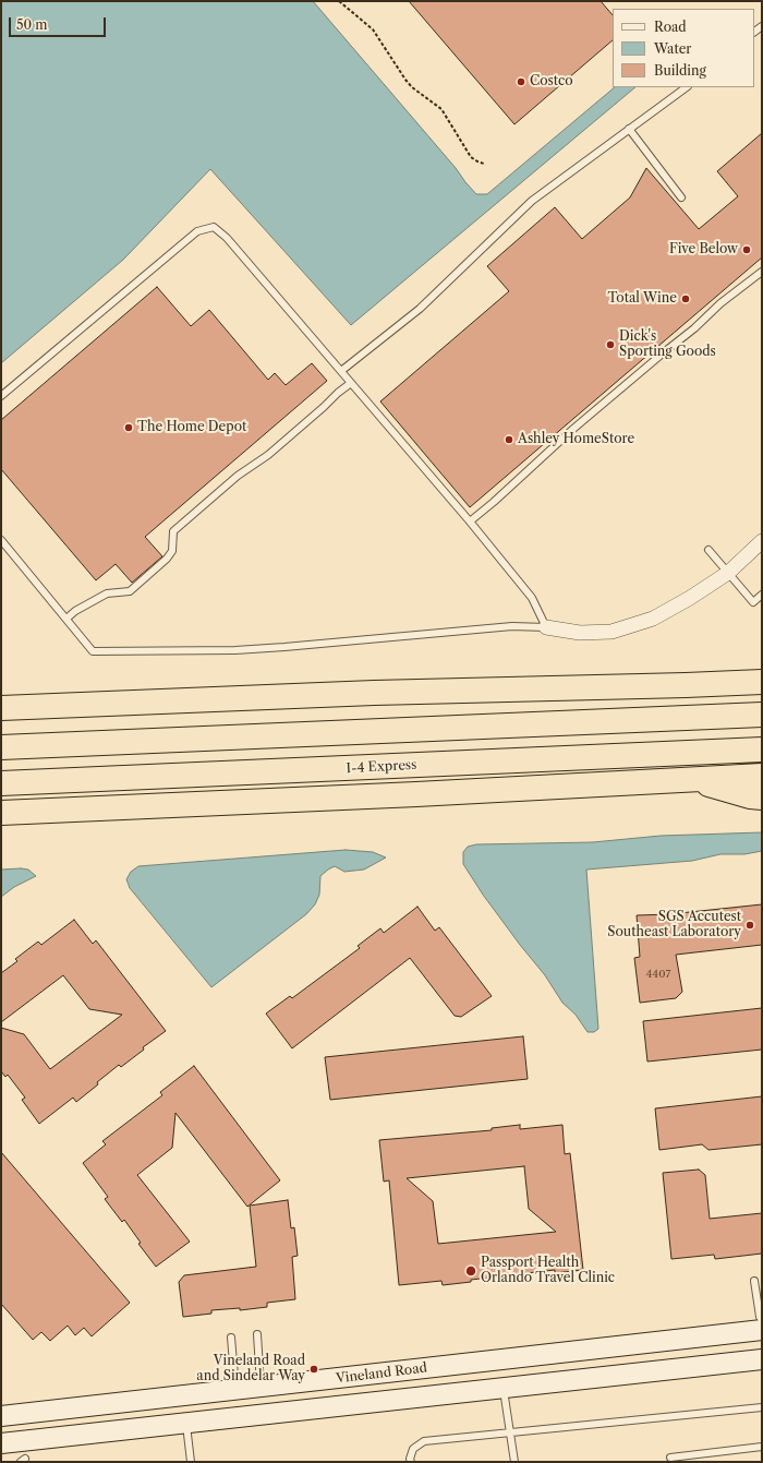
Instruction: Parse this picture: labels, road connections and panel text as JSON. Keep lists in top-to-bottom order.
{
  "streets": {
    "highway": ["I-4 Express"],
    "street": ["Vineland Road"]
  },
  "places": [
    "Costco",
    "Five Below",
    "Total Wine",
    "Dick's Sporting Goods",
    "The Home Depot",
    "Ashley HomeStore",
    "SGS Accutest Southeast Laboratory",
    "Passport Health Orlando Travel Clinic",
    "Vineland Road and Sindelar Way"
  ],
  "house_numbers": ["4407"],
  "legend": ["Road", "Water", "Building"],
  "scale_bar": "50 m"
}
